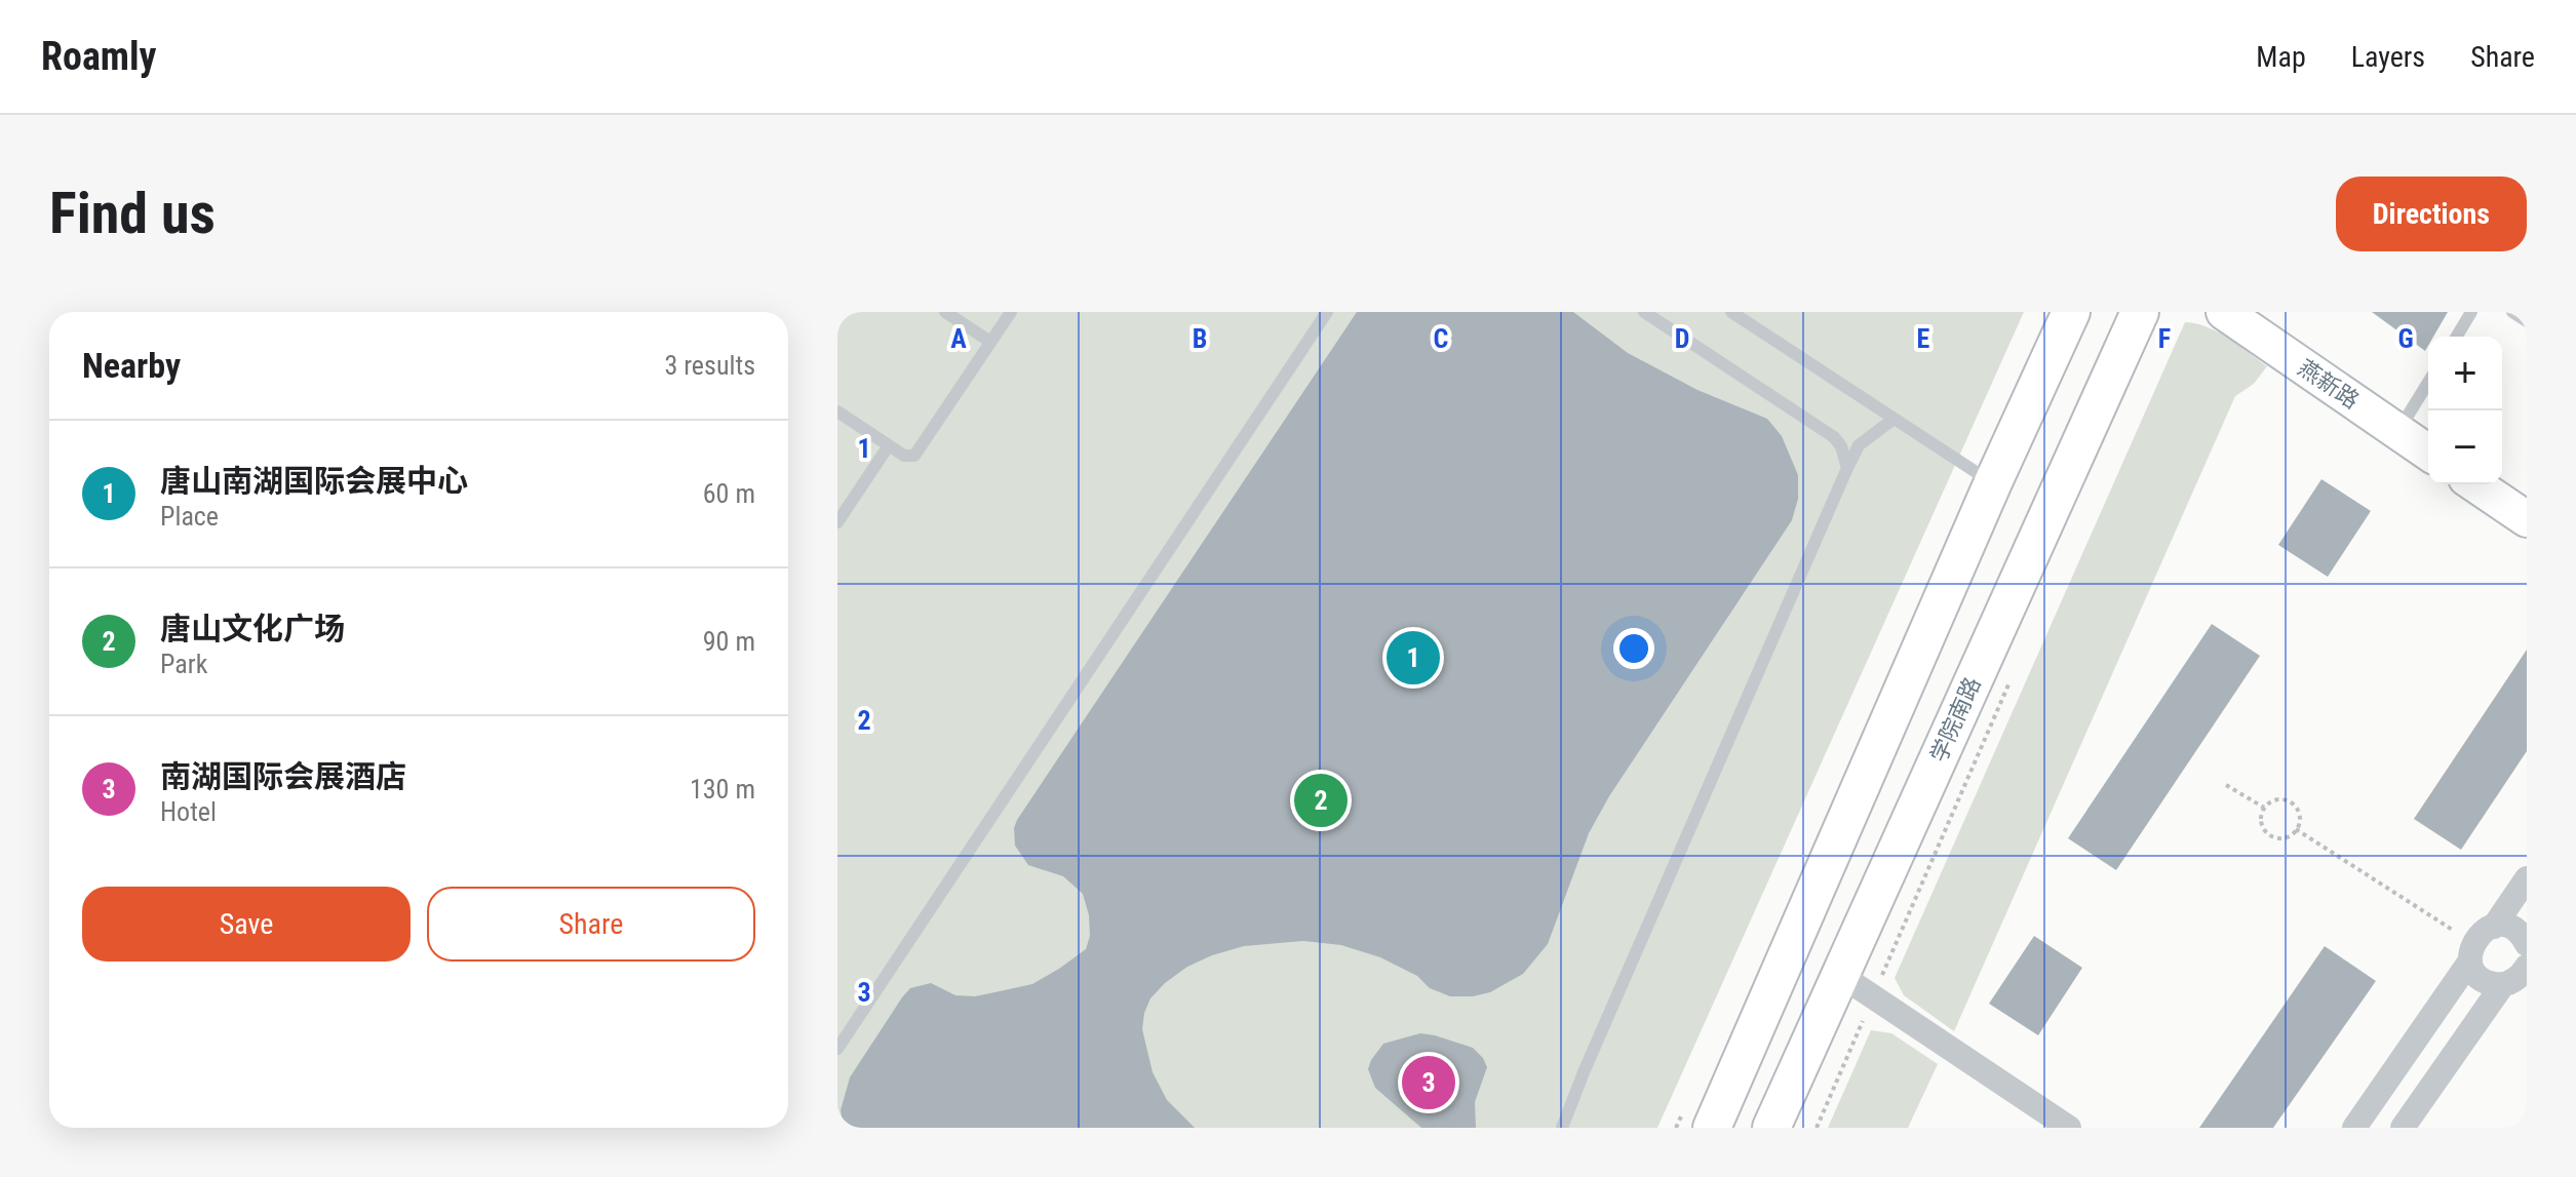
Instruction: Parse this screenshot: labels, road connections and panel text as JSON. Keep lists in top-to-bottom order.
{
  "streets": {
    "main road": ["学院南路"],
    "street": ["燕新路"]
  },
  "page": {
    "header": "Roamly",
    "nav": ["Map", "Layers", "Share"],
    "buttons": [
      "Directions",
      ["Save", "Share"]
    ],
    "title": "Find us",
    "heading": ["Nearby", "3 results"],
    "map_buttons": ["+", "−"],
    "list": [
      {
        "mark": "1",
        "name": "唐山南湖国际会展中心",
        "note": "Place",
        "value": "60 m"
      },
      {
        "mark": "2",
        "name": "唐山文化广场",
        "note": "Park",
        "value": "90 m"
      },
      {
        "mark": "3",
        "name": "南湖国际会展酒店",
        "note": "Hotel",
        "value": "130 m"
      }
    ],
    "pins": ["1", "2", "3"]
  },
  "grid": {
    "columns": [
      "A",
      "B",
      "C",
      "D",
      "E",
      "F",
      "G"
    ],
    "rows": ["1", "2", "3"]
  }
}
